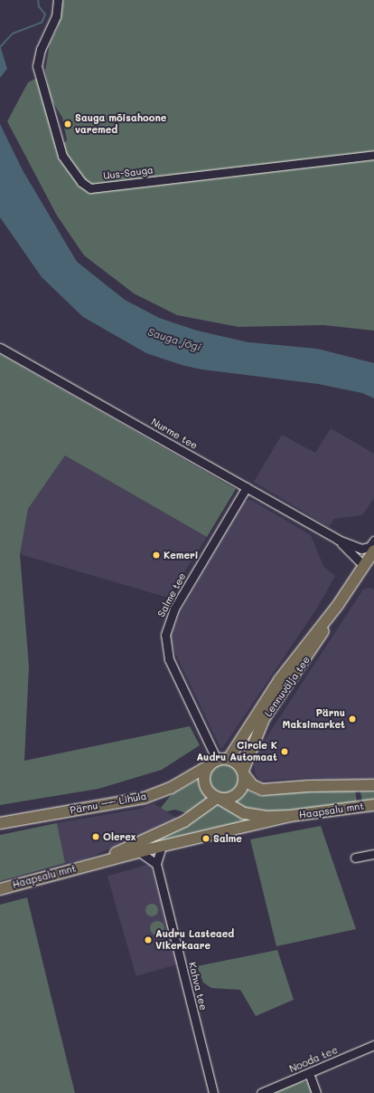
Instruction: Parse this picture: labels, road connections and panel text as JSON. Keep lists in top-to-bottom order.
{
  "streets": {
    "main road": ["Lennuvälja tee", "Pärnu — Lihula", "Haapsalu mnt"],
    "street": [
      "Uus-Sauga",
      "Nurme tee",
      "Salme tee",
      "Kahva tee",
      "Nooda tee"
    ]
  },
  "crossings": [
    ["Nurme tee", "Salme tee"],
    ["Nurme tee", "Lennuvälja tee"],
    ["Salme tee", "Lennuvälja tee"],
    ["Salme tee", "Pärnu — Lihula"],
    ["Lennuvälja tee", "Pärnu — Lihula"]
  ],
  "water": ["Sauga jõgi"],
  "places": [
    "Sauga mõisahoone varemed",
    "Kemeri",
    "Pärnu Maksimarket",
    "Circle K Audru Automaat",
    "Olerex",
    "Salme",
    "Audru Lasteaed Vikerkaare"
  ]
}
